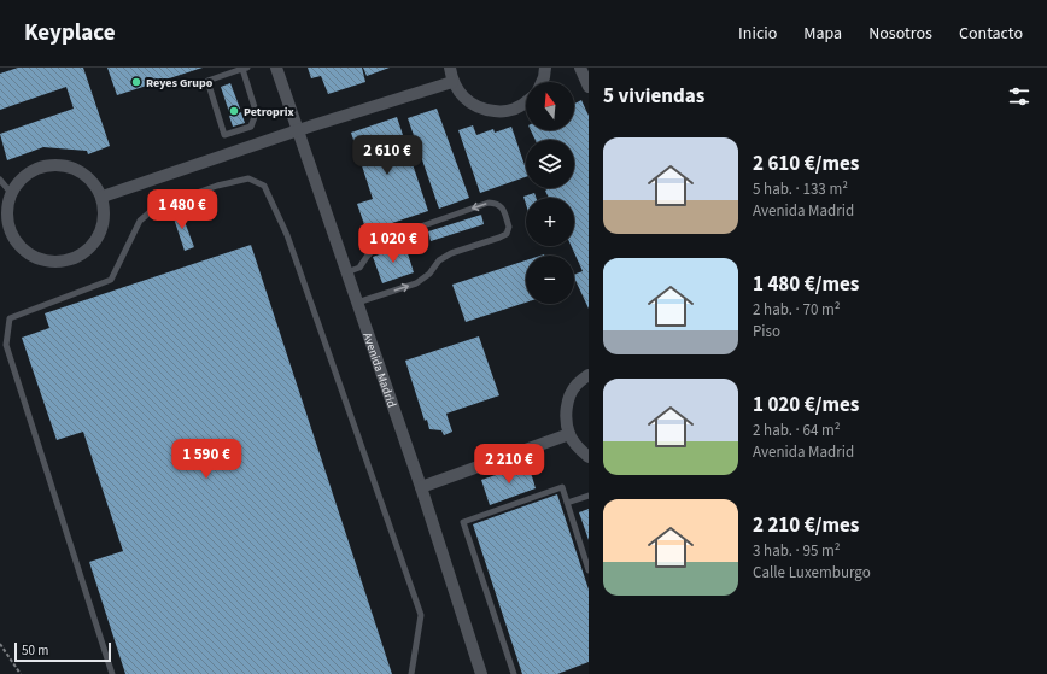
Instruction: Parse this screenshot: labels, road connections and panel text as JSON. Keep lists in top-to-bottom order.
{
  "streets": {
    "street": ["Avenida Madrid"]
  },
  "places": ["Reyes Grupo", "Petroprix"],
  "scale_bar": "50 m",
  "north": "top",
  "page": {
    "header": "Keyplace",
    "nav": [
      "Inicio",
      "Mapa",
      "Nosotros",
      "Contacto"
    ],
    "heading": "5 viviendas",
    "map_buttons": ["+", "−"],
    "list": [
      {
        "name": "2 610 €/mes",
        "note": "5 hab. · 133 m² · Avenida Madrid"
      },
      {
        "name": "1 480 €/mes",
        "note": "2 hab. · 70 m² · Piso"
      },
      {
        "name": "1 020 €/mes",
        "note": "2 hab. · 64 m² · Avenida Madrid"
      },
      {
        "name": "2 210 €/mes",
        "note": "3 hab. · 95 m² · Calle Luxemburgo"
      }
    ],
    "price": [
      "2 610 €",
      "1 480 €",
      "1 020 €",
      "1 590 €",
      "2 210 €"
    ],
    "scale": "50 m"
  }
}
